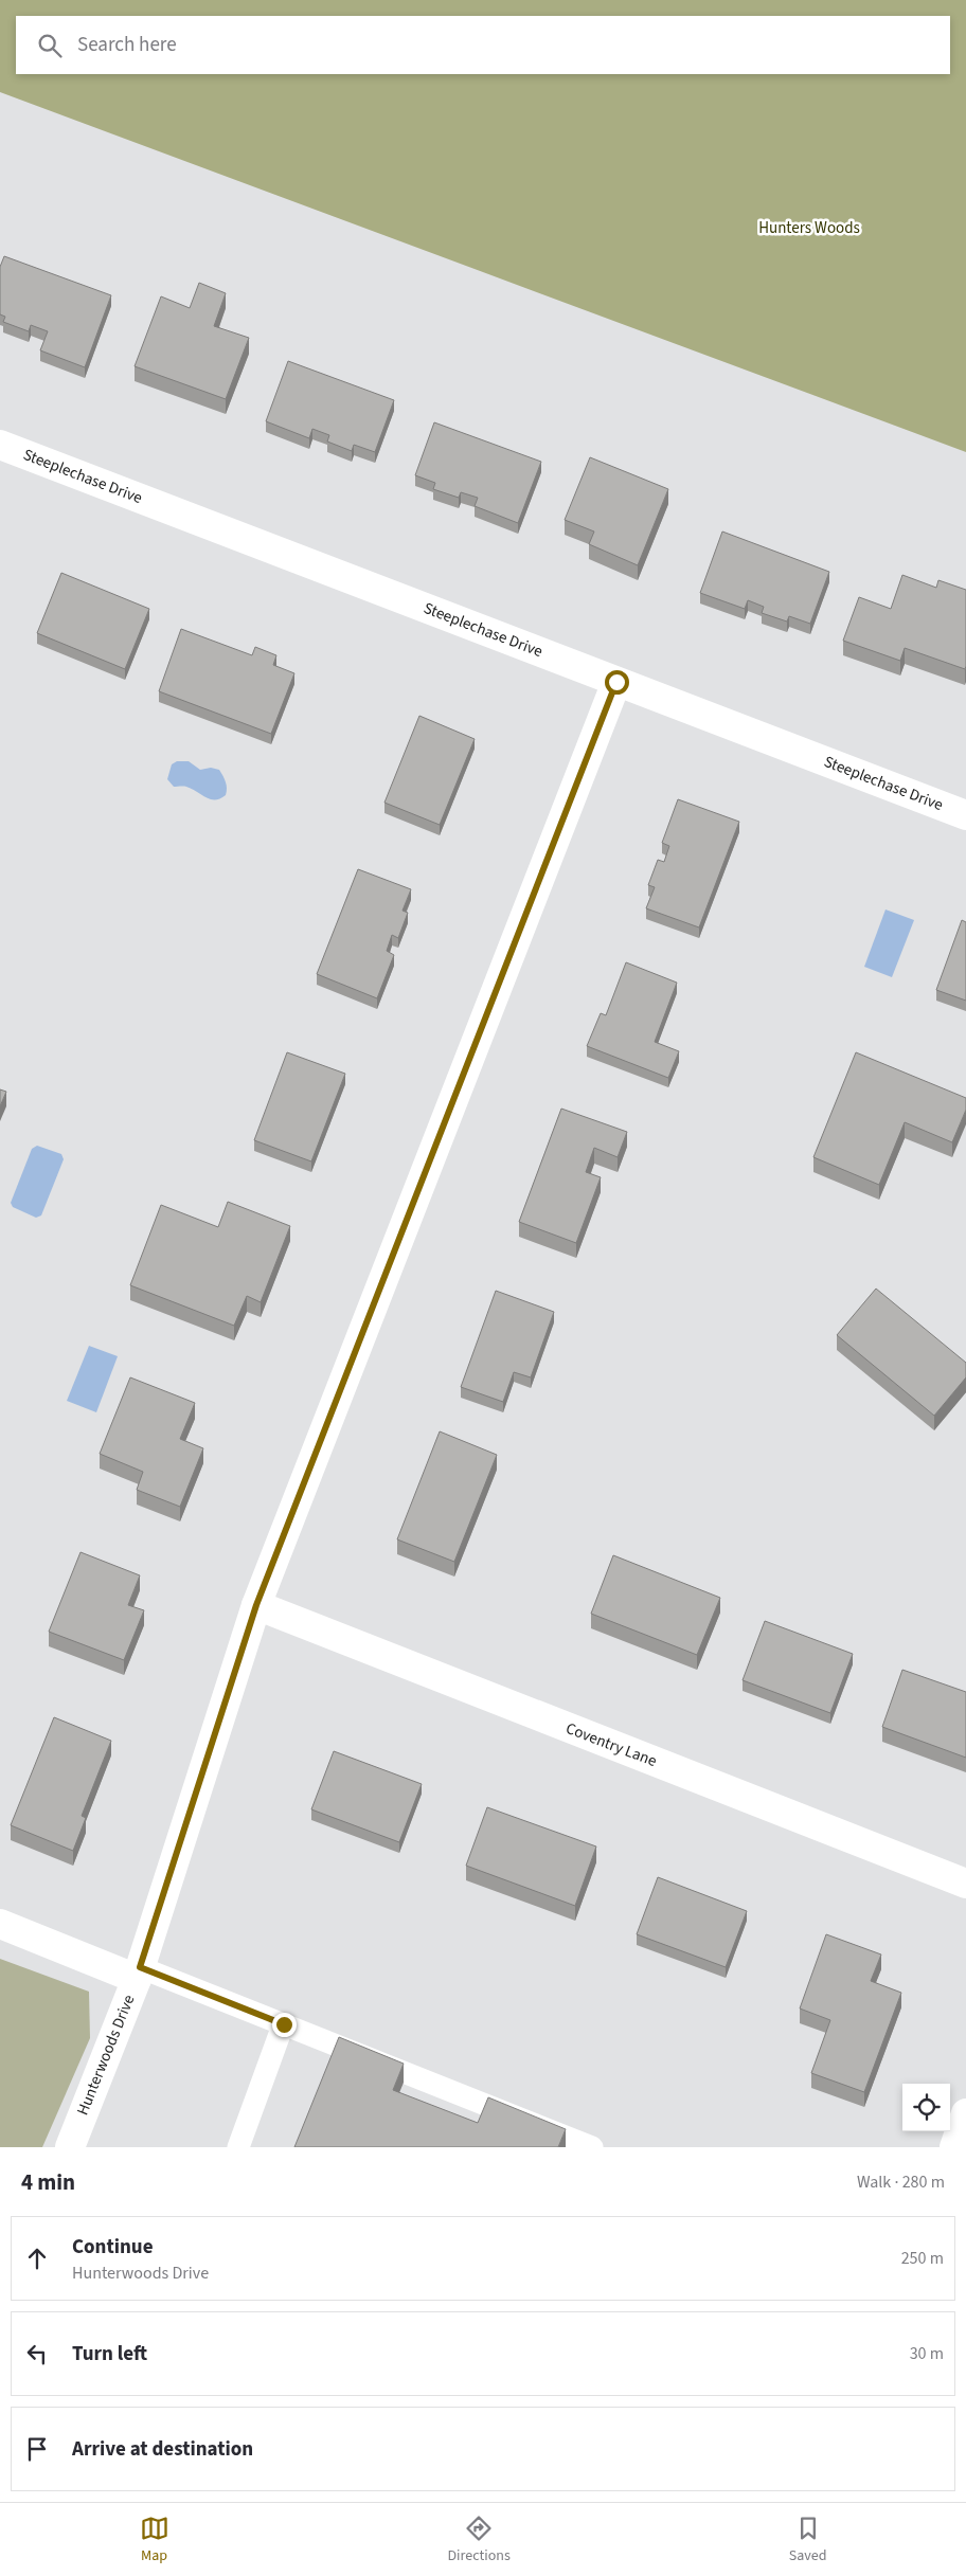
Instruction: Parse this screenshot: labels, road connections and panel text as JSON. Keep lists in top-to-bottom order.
{
  "streets": {
    "street": ["Steeplechase Drive", "Coventry Lane", "Hunterwoods Drive"]
  },
  "crossings": [
    ["Steeplechase Drive", "Hunterwoods Drive"],
    ["Coventry Lane", "Hunterwoods Drive"]
  ],
  "parks": ["Hunters Woods"],
  "page": {
    "search": "Search here",
    "heading": ["4 min", "Walk · 280 m"],
    "list": [
      ["Continue", "Hunterwoods Drive", "250 m"],
      ["Turn left", "30 m"],
      "Arrive at destination"
    ],
    "nav": ["Map", "Directions", "Saved"]
  }
}
